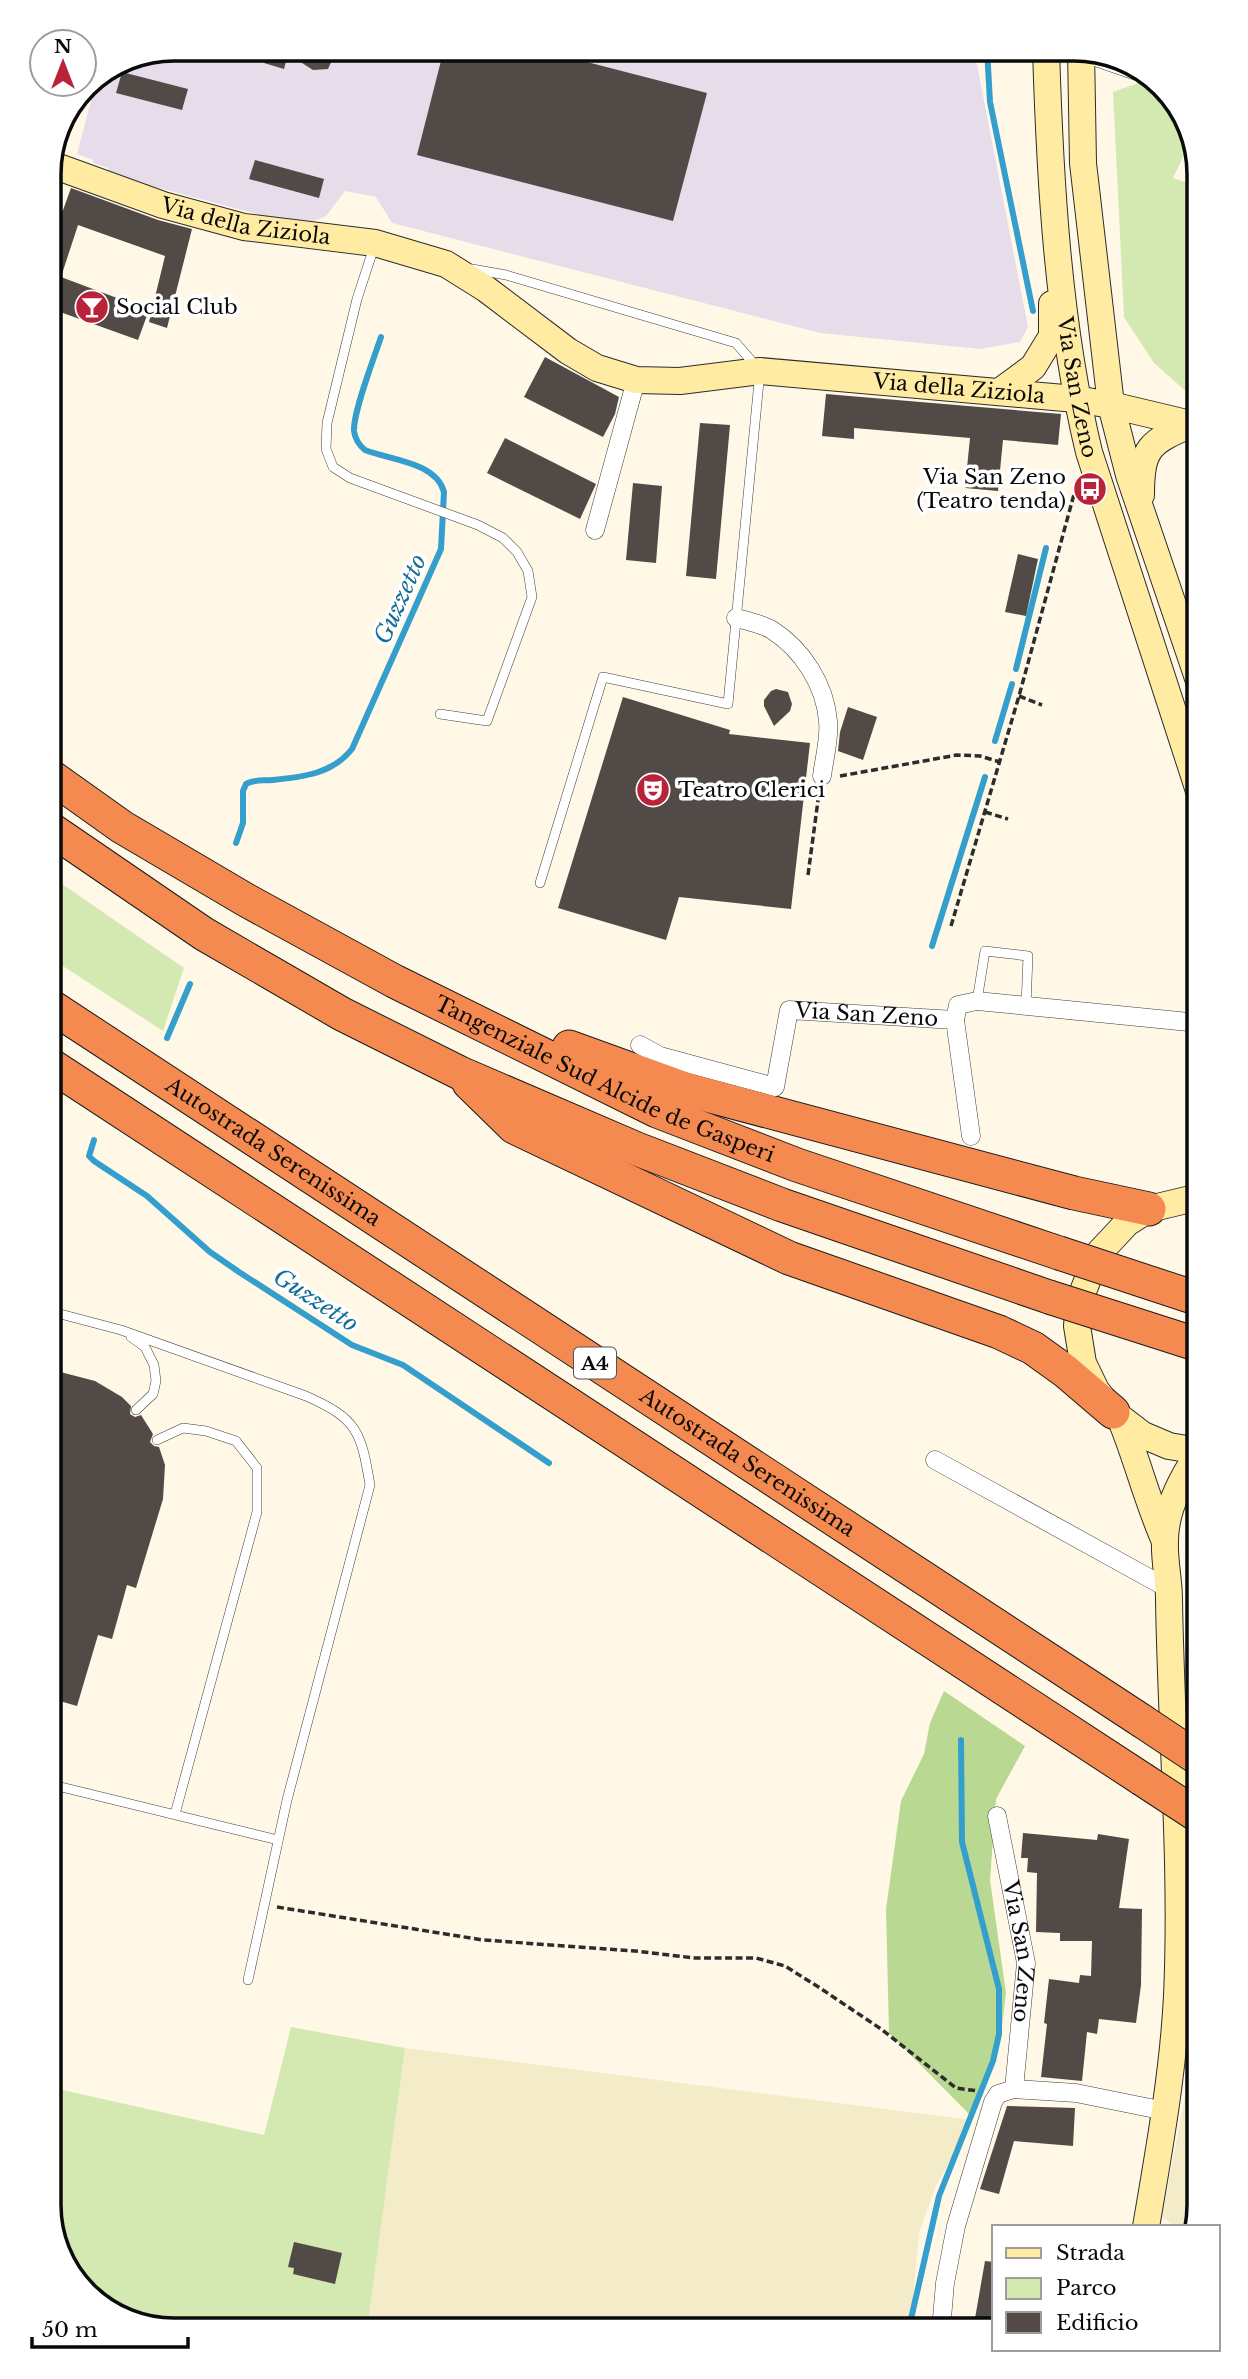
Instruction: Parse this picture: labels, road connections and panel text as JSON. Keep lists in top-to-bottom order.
{
  "streets": {
    "highway": ["Tangenziale Sud Alcide de Gasperi", "Autostrada Serenissima", "A4"],
    "street": ["Via della Ziziola", "Via San Zeno"]
  },
  "crossings": [
    ["Via della Ziziola", "Via San Zeno"]
  ],
  "water": ["Guzzetto"],
  "places": {
    "bar": ["Social Club"],
    "bus stop": ["Via San Zeno (Teatro tenda)"],
    "theatre": ["Teatro Clerici"]
  },
  "legend": ["Strada", "Parco", "Edificio"],
  "scale_bar": "50 m",
  "north": "top"
}
